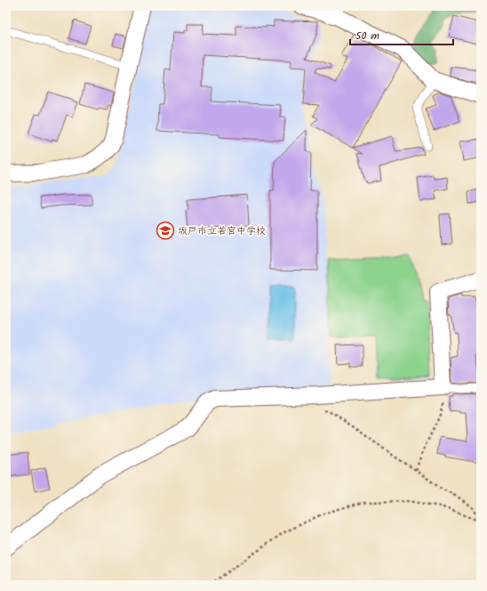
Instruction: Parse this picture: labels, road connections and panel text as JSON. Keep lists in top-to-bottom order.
{
  "places": {
    "school or university": ["坂戸市立若宮中学校"]
  },
  "scale_bar": "50 m"
}
